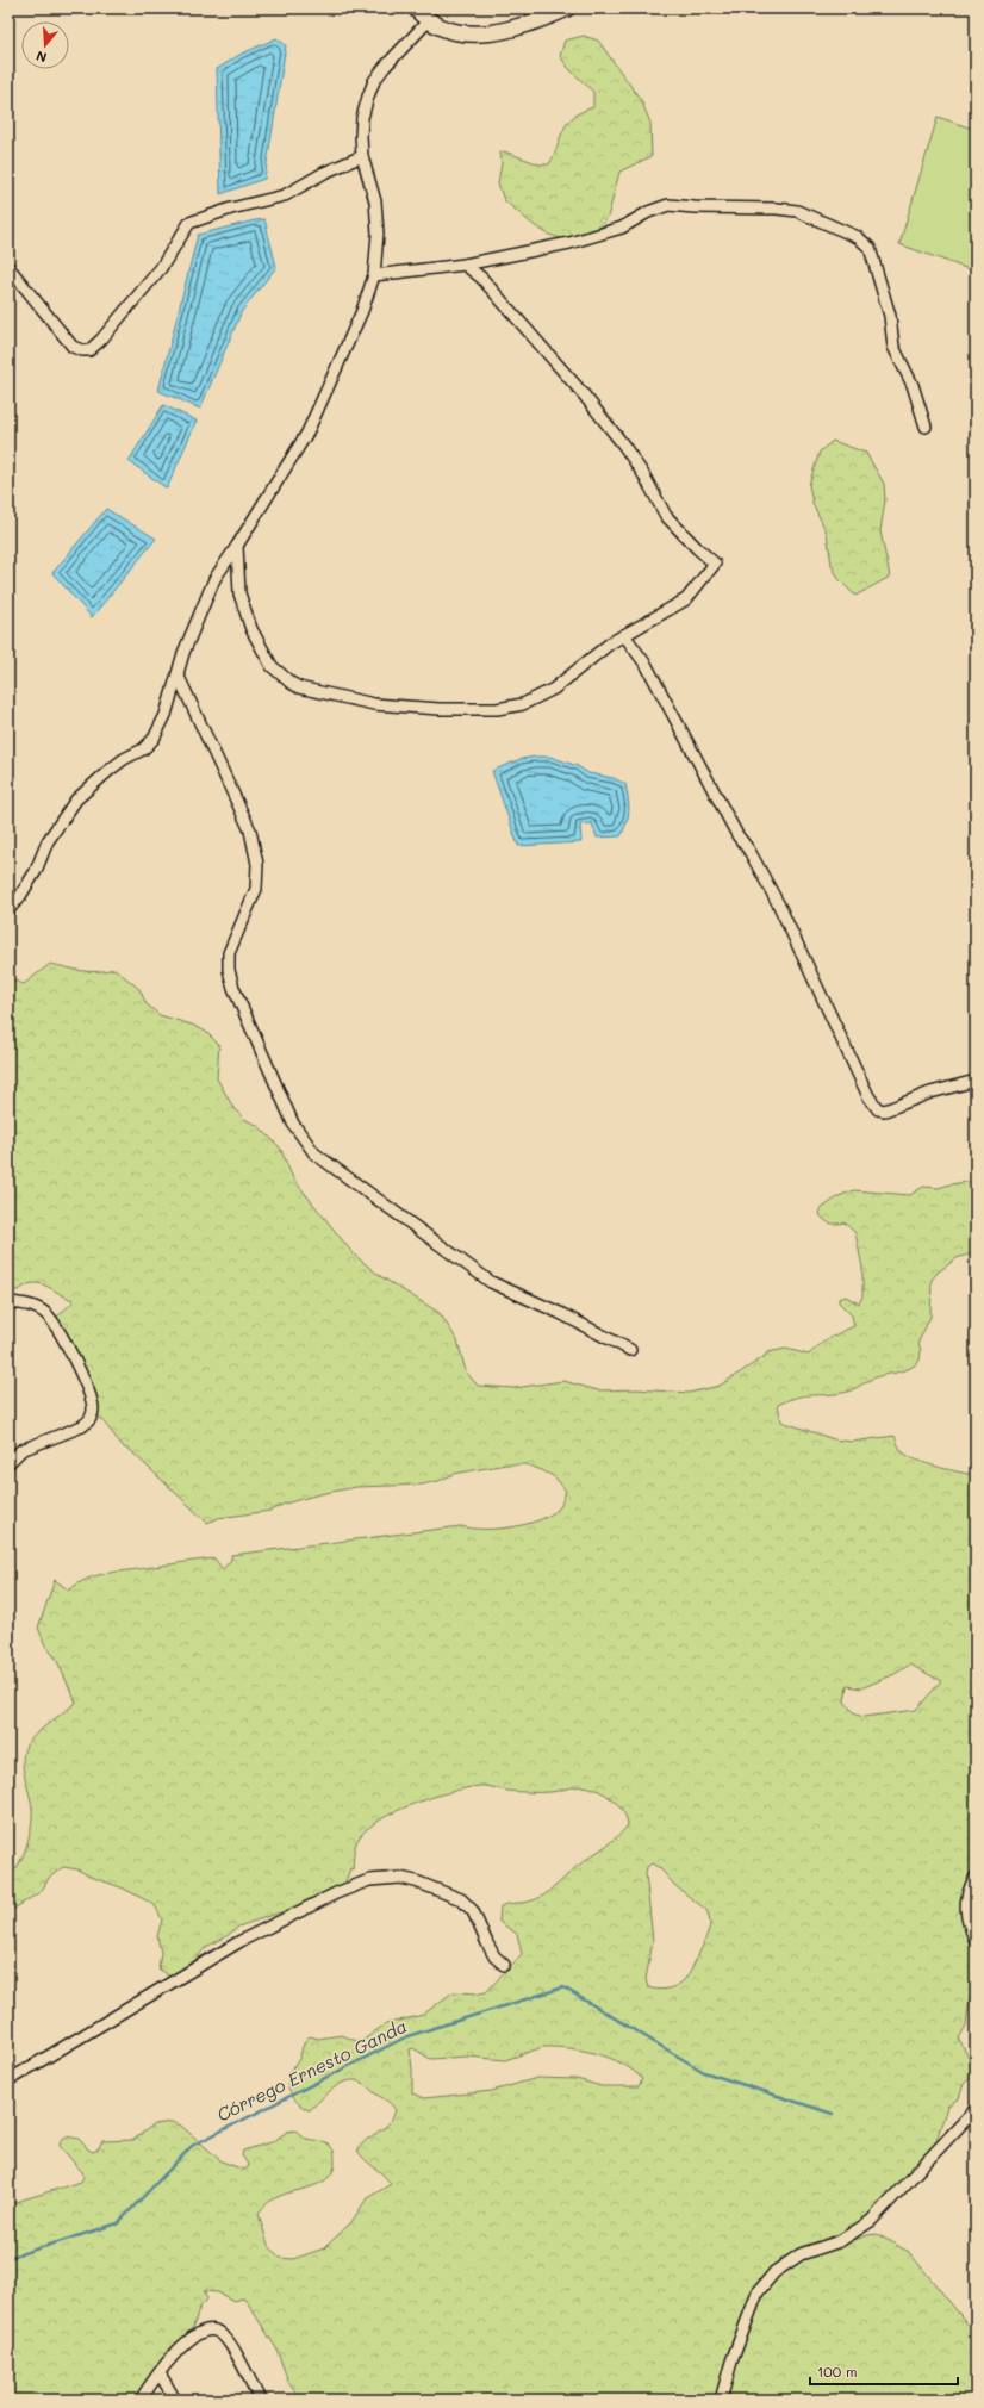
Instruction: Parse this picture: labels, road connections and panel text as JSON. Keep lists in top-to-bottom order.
{
  "water": ["Córrego Ernesto Ganda"],
  "scale_bar": "100 m",
  "north": "bottom"
}
